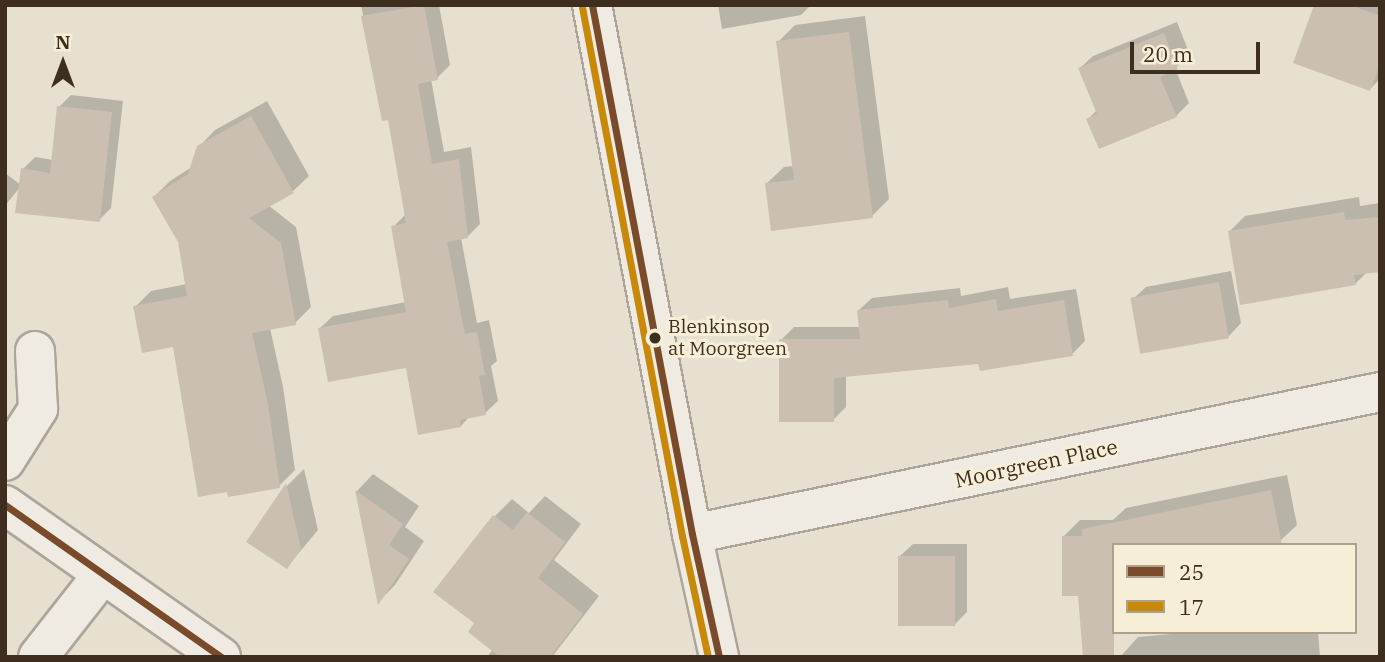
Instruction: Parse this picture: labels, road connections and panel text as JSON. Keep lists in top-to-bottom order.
{
  "streets": {
    "street": ["Moorgreen Place"]
  },
  "places": ["Blenkinsop at Moorgreen"],
  "lines": ["transit line 25", "transit line 17"],
  "legend": ["25", "17"],
  "scale_bar": "20 m",
  "north": "top"
}
